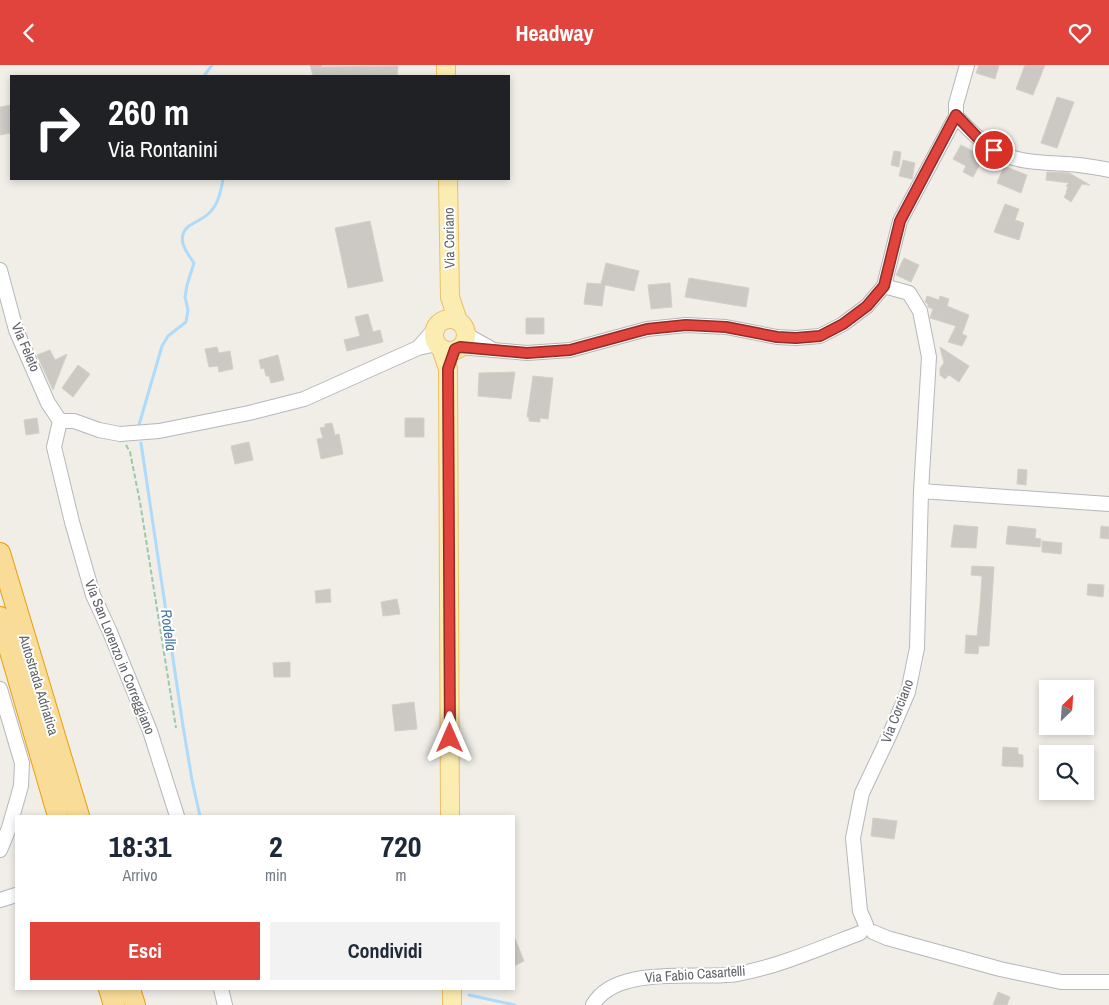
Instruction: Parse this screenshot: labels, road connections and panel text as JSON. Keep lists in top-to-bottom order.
{
  "streets": {
    "highway": ["Autostrada Adriatica"],
    "main road": ["Via Coriano"],
    "street": [
      "Via Feleto",
      "Via San Lorenzo in Correggiano",
      "Via Corciano",
      "Via Fabio Casartelli"
    ]
  },
  "crossings": [
    ["Via Feleto", "Via San Lorenzo in Correggiano"],
    ["Via Corciano", "Via Fabio Casartelli"]
  ],
  "water": ["Rodella"],
  "north": "top right",
  "page": {
    "header": "Headway",
    "turn": ["260 m", "Via Rontanini"],
    "eta": [
      "18:31",
      "Arrivo",
      "2",
      "min",
      "720",
      "m"
    ],
    "buttons": ["Esci", "Condividi"]
  }
}
